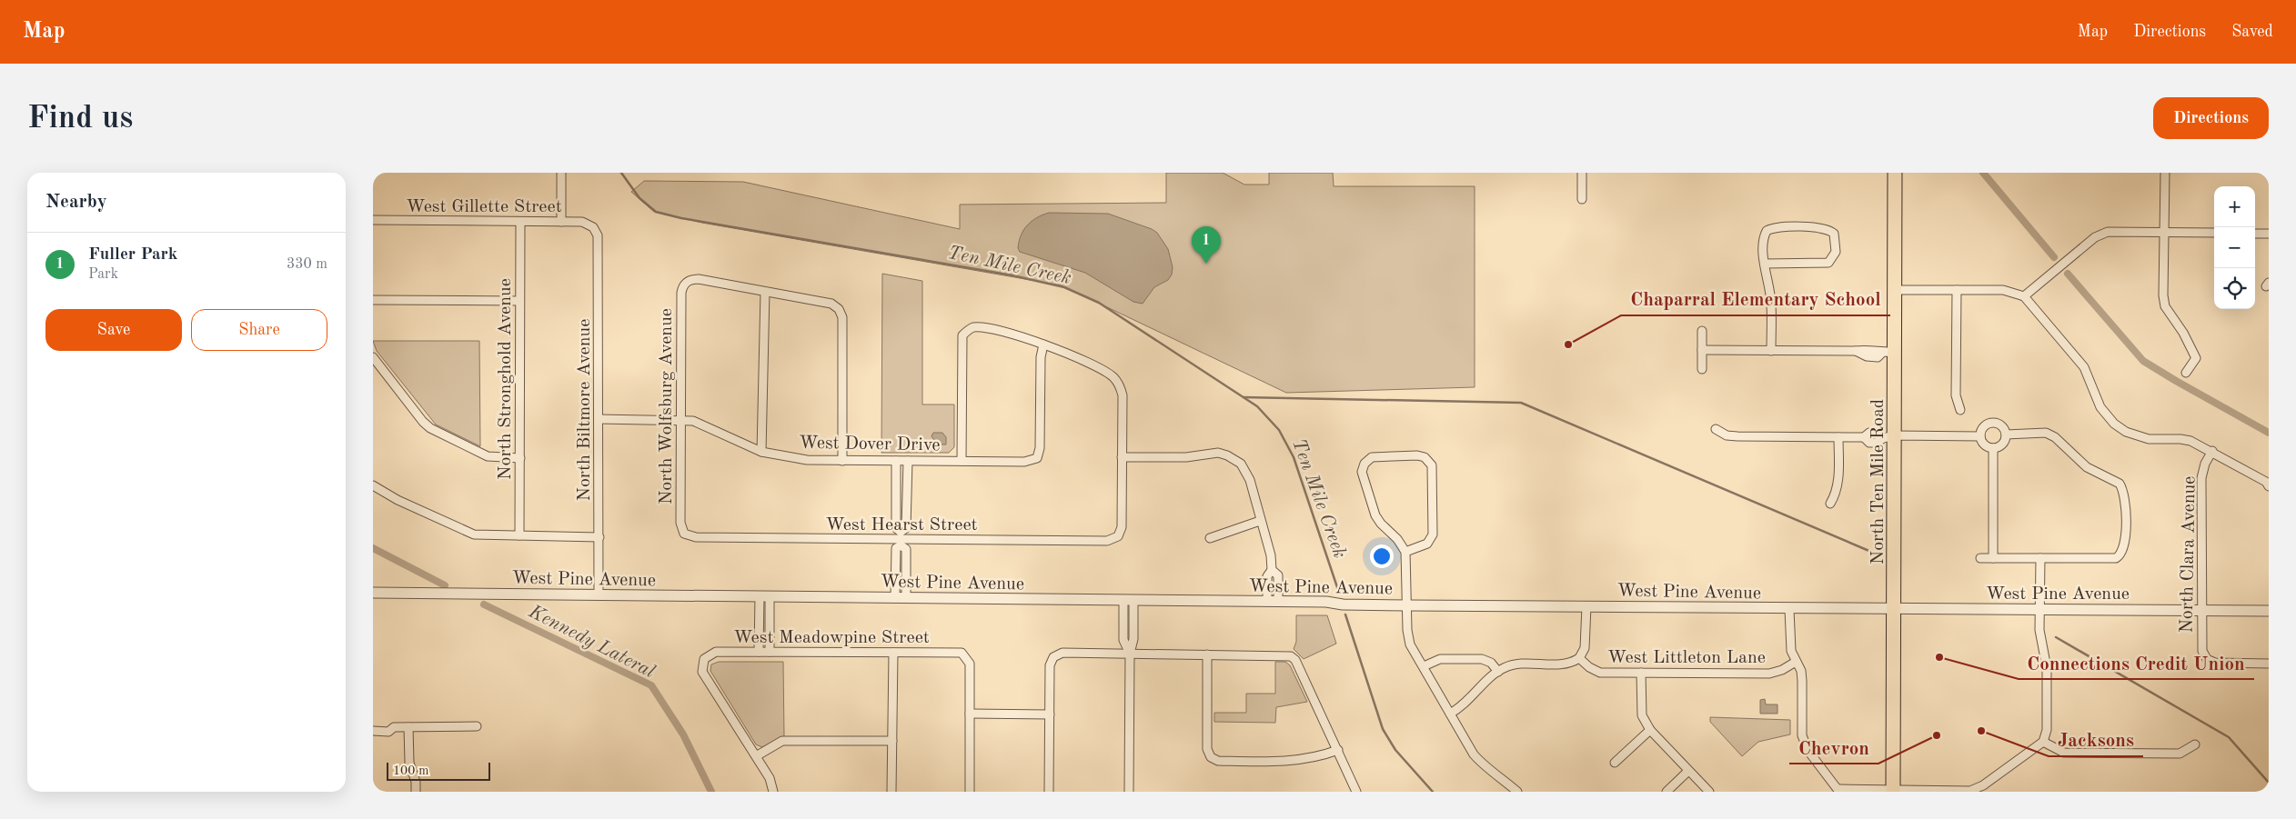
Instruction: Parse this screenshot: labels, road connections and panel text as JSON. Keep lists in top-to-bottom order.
{
  "streets": {
    "main road": ["North Ten Mile Road"],
    "street": [
      "West Gillette Street",
      "North Stronghold Avenue",
      "North Wolfsburg Avenue",
      "North Biltmore Avenue",
      "West Dover Drive",
      "West Hearst Street",
      "North Clara Avenue",
      "West Pine Avenue",
      "West Meadowpine Street",
      "West Littleton Lane"
    ]
  },
  "crossings": [
    ["West Gillette Street", "North Stronghold Avenue"],
    ["West Gillette Street", "North Biltmore Avenue"],
    ["North Wolfsburg Avenue", "West Dover Drive"],
    ["North Wolfsburg Avenue", "West Hearst Street"],
    ["North Biltmore Avenue", "West Dover Drive"],
    ["North Biltmore Avenue", "West Pine Avenue"],
    ["North Ten Mile Road", "West Pine Avenue"],
    ["North Clara Avenue", "West Pine Avenue"]
  ],
  "water": ["Ten Mile Creek", "Kennedy Lateral"],
  "places": [
    "Chaparral Elementary School",
    "Connections Credit Union",
    "Jacksons",
    "Chevron"
  ],
  "scale_bar": "100 m",
  "page": {
    "header": "Map",
    "nav": ["Map", "Directions", "Saved"],
    "buttons": [
      "Directions",
      ["Save", "Share"]
    ],
    "title": "Find us",
    "heading": "Nearby",
    "map_buttons": ["+", "−"],
    "pins": "1",
    "list": [
      {
        "mark": "1",
        "name": "Fuller Park",
        "note": "Park",
        "value": "330 m"
      }
    ],
    "scale": "100 m"
  }
}
